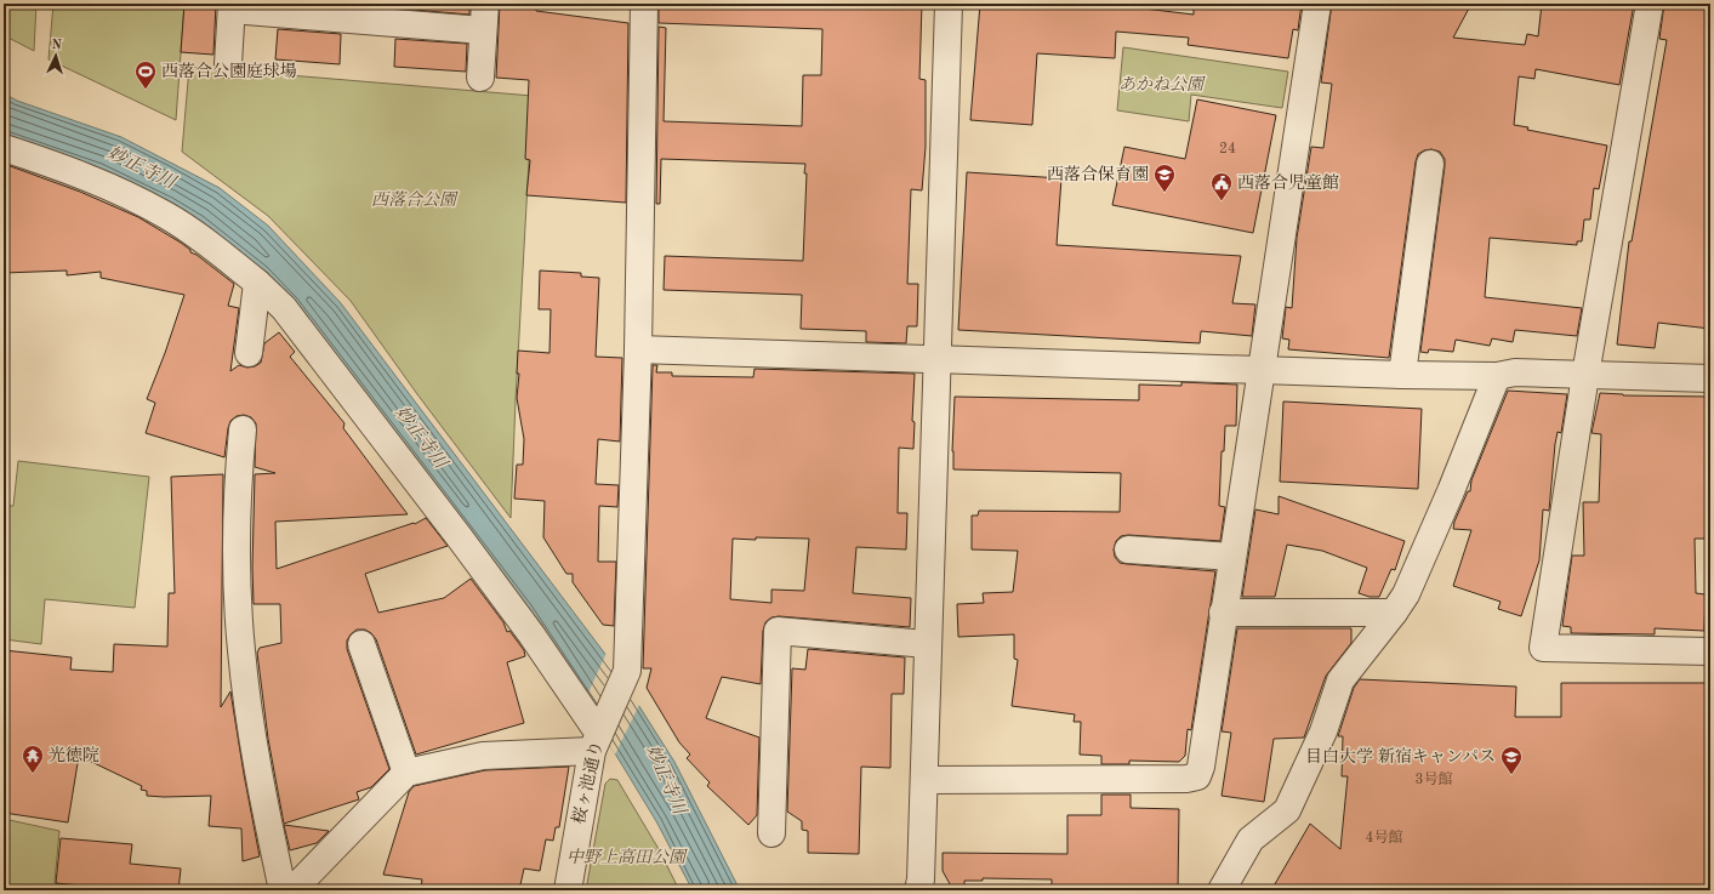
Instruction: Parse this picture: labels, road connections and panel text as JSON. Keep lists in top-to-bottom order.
{
  "streets": {
    "street": ["桜ヶ池通り"]
  },
  "water": ["妙正寺川"],
  "parks": ["あかね公園", "西落合公園", "中野上高田公園"],
  "places": {
    "sports": ["西落合公園庭球場"],
    "school or university": ["西落合保育園", "目白大学 新宿キャンパス"],
    "public building": ["西落合児童館"],
    "temple": ["光徳院"]
  },
  "house_numbers": ["24", "3号館", "4号館"],
  "north": "top"
}
